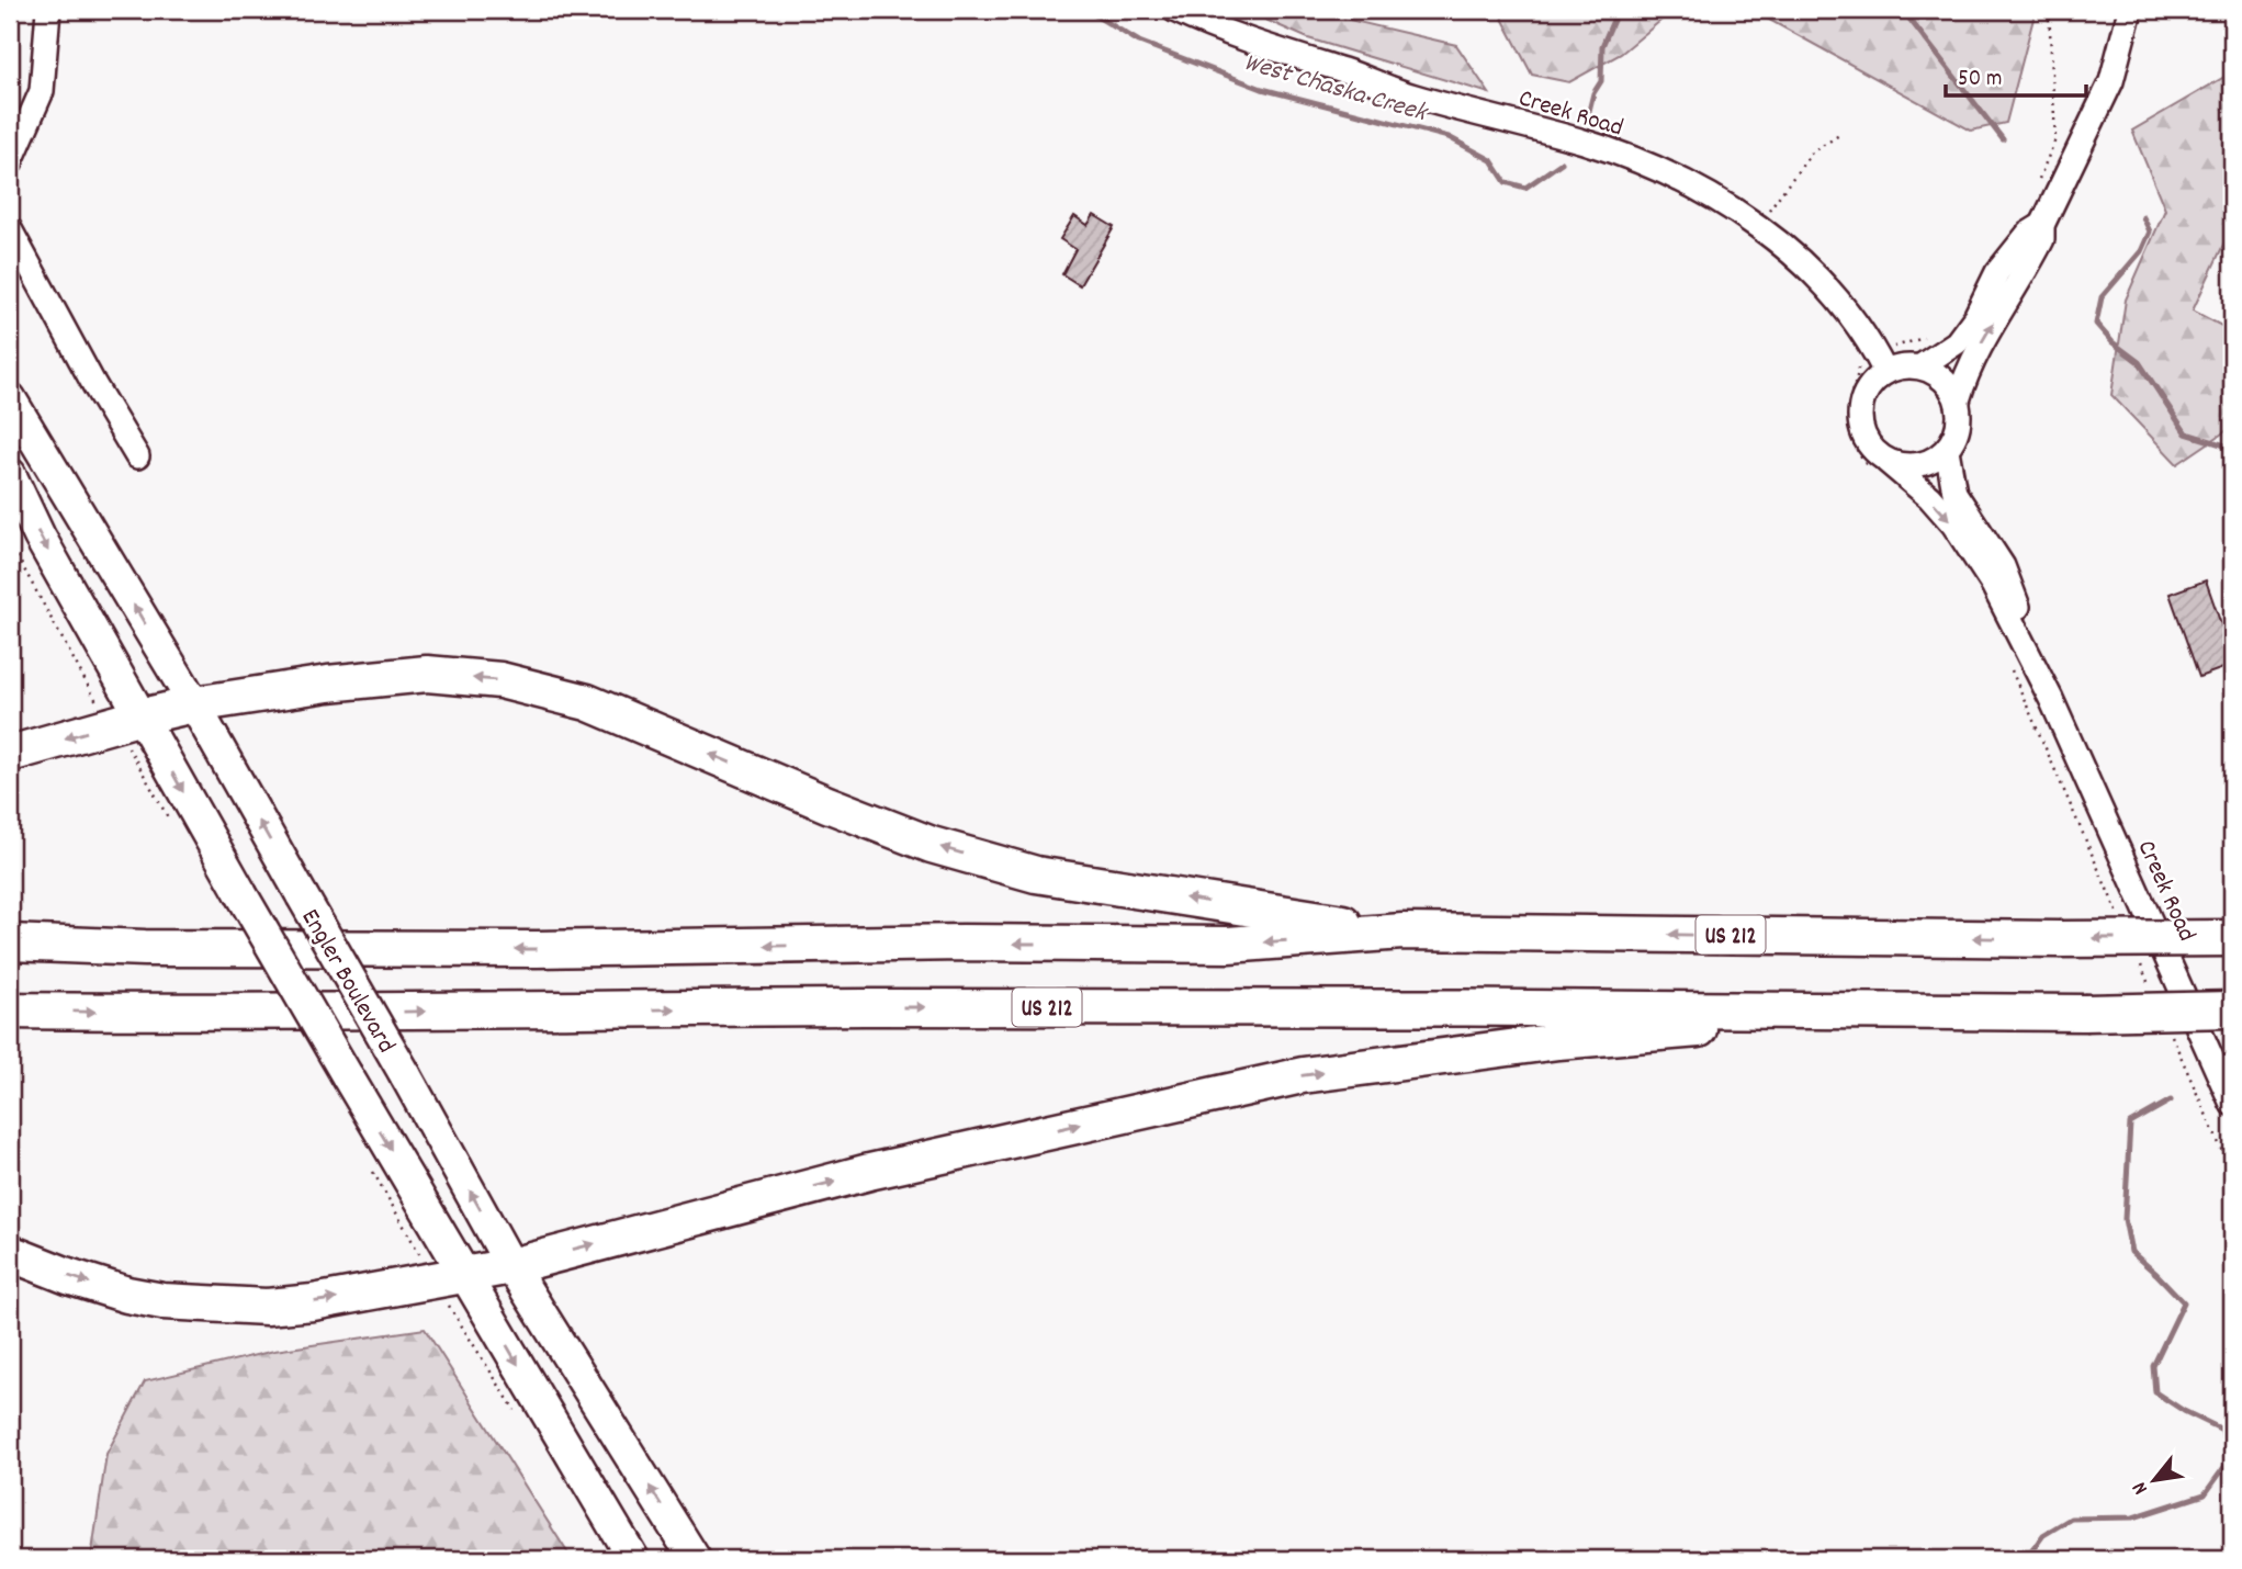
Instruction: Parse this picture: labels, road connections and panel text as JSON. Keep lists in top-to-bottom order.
{
  "streets": {
    "highway": ["US 212"],
    "main road": ["Engler Boulevard"],
    "street": ["Creek Road"]
  },
  "water": ["West Chaska Creek"],
  "scale_bar": "50 m",
  "north": "bottom left"
}
